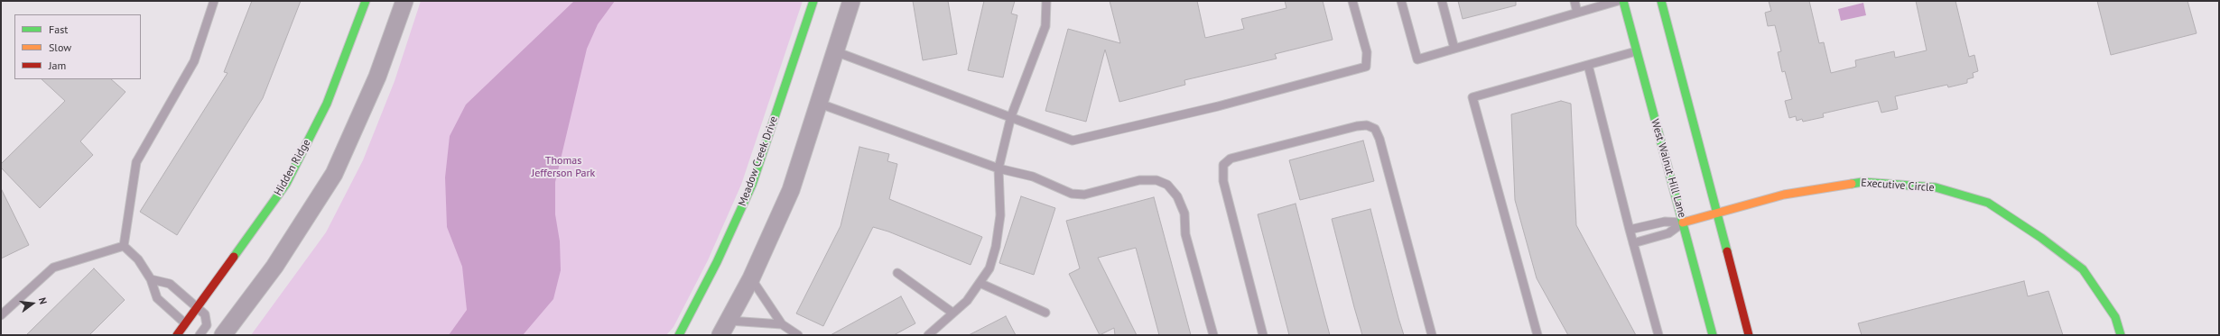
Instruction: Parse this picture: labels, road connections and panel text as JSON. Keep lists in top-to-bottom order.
{
  "streets": {
    "street": [
      "Meadow Creek Drive",
      "Hidden Ridge",
      "West Walnut Hill Lane",
      "Executive Circle"
    ]
  },
  "crossings": [
    ["West Walnut Hill Lane", "Executive Circle"]
  ],
  "parks": ["Thomas Jefferson Park"],
  "legend": ["Fast", "Slow", "Jam"],
  "north": "right"
}
